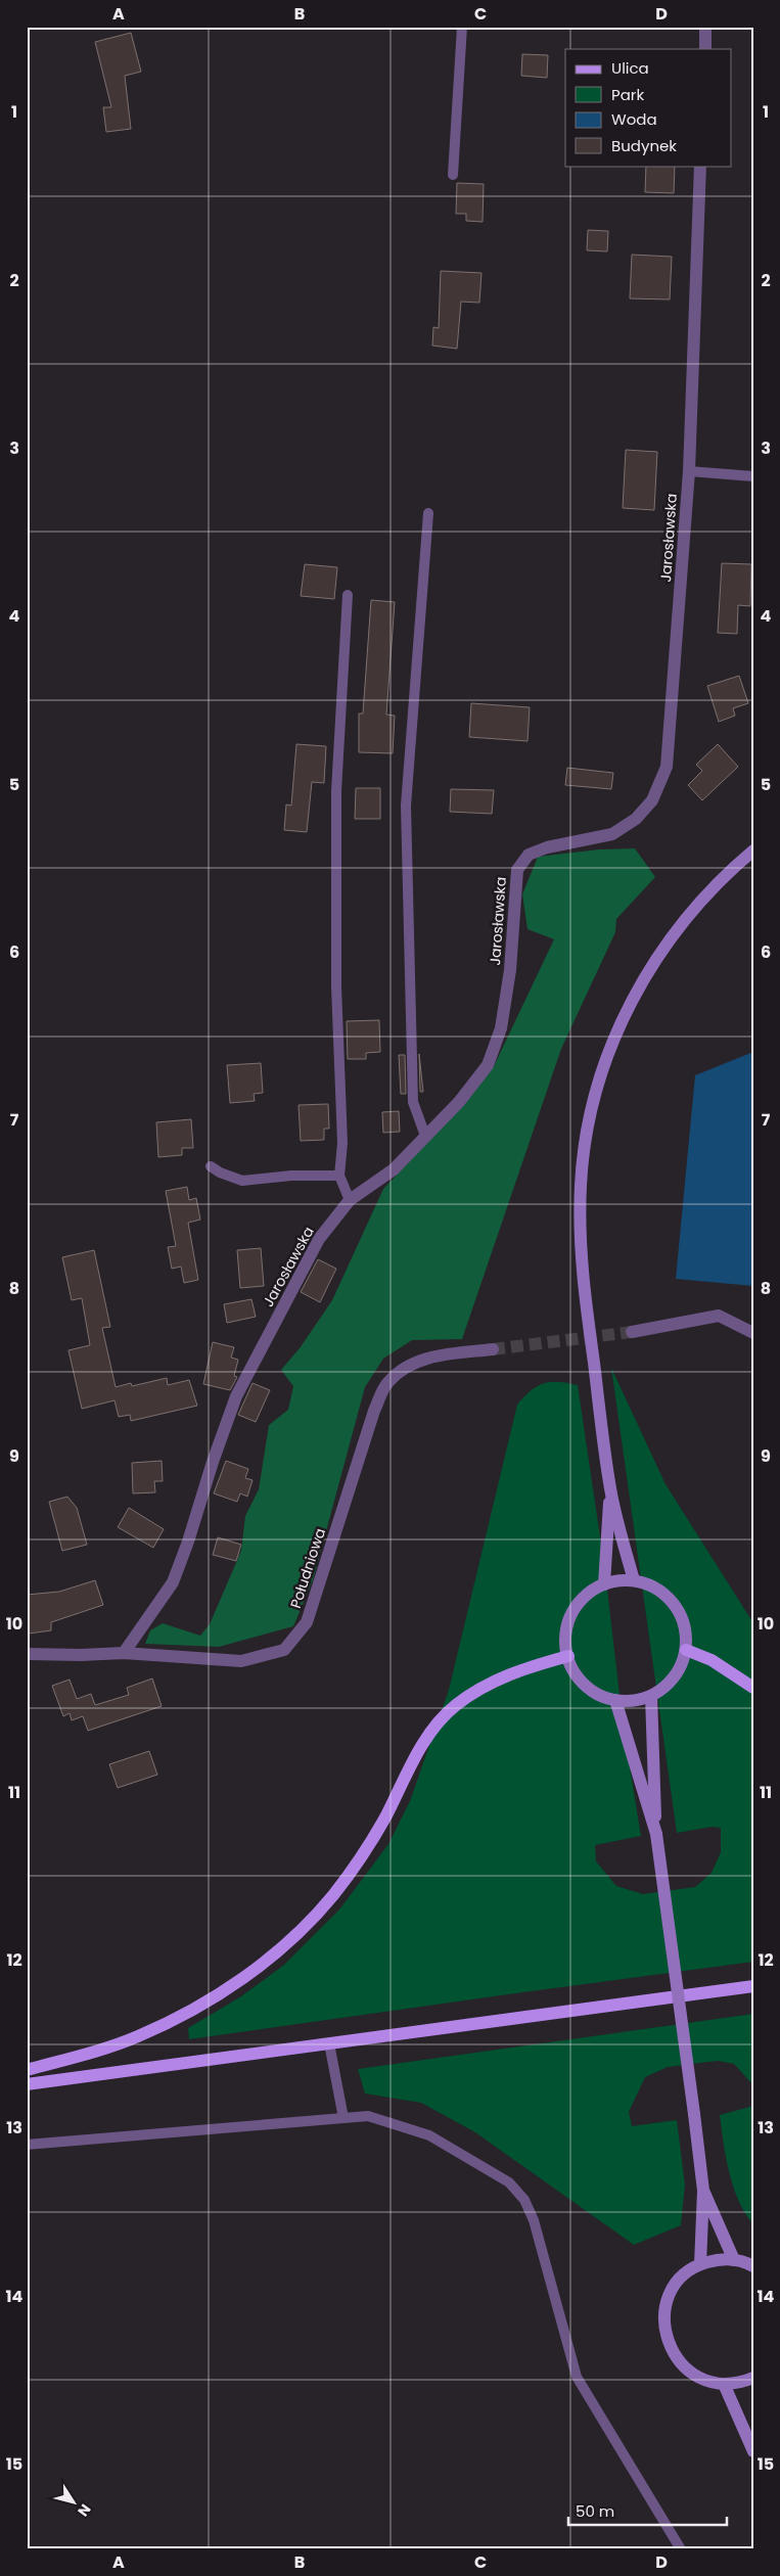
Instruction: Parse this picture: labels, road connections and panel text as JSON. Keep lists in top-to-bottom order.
{
  "streets": {
    "street": ["Jarosławska", "Południowa"]
  },
  "crossings": [
    ["Jarosławska", "Południowa"]
  ],
  "legend": [
    "Ulica",
    "Park",
    "Woda",
    "Budynek"
  ],
  "scale_bar": "50 m",
  "north": "bottom right",
  "grid": {
    "columns": [
      "A",
      "B",
      "C",
      "D"
    ],
    "rows": [
      "1",
      "2",
      "3",
      "4",
      "5",
      "6",
      "7",
      "8",
      "9",
      "10",
      "11",
      "12",
      "13",
      "14",
      "15"
    ]
  }
}
